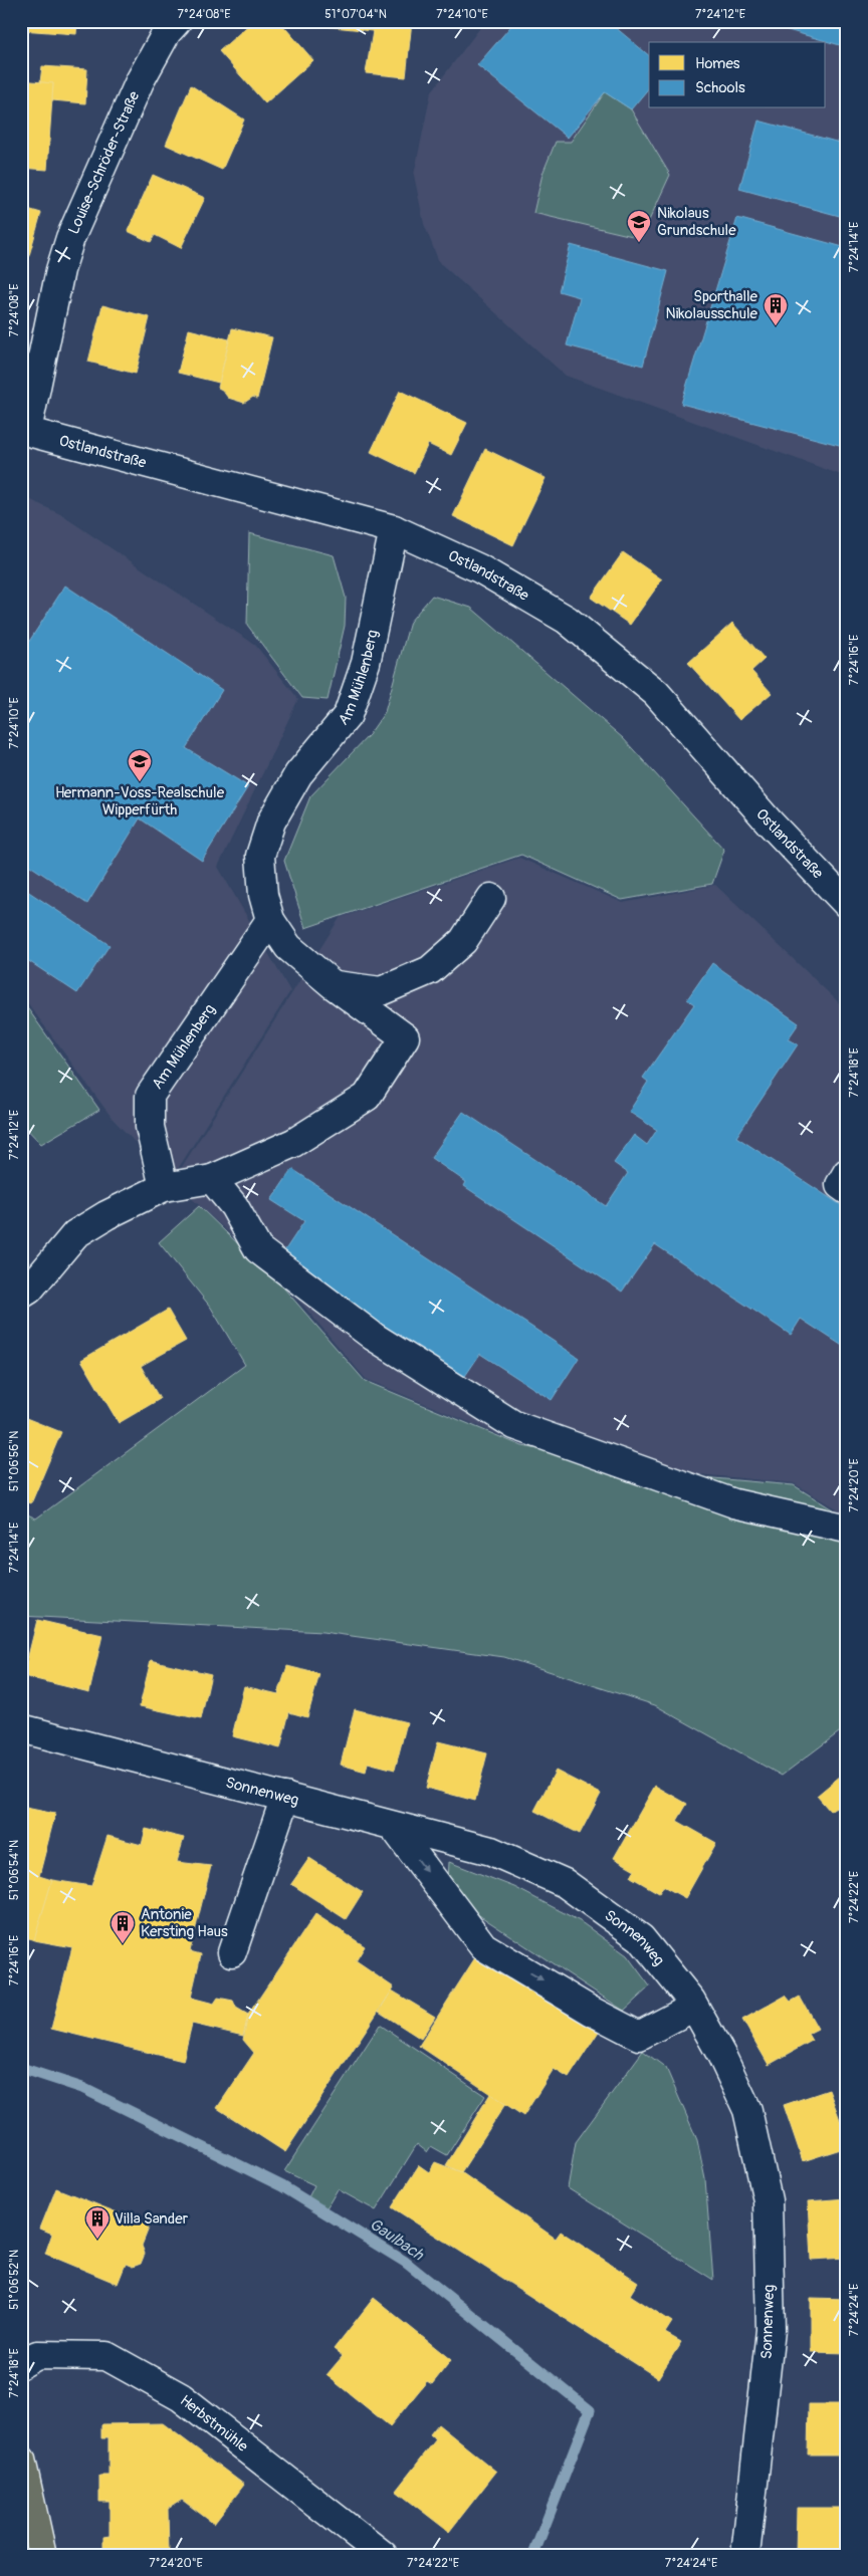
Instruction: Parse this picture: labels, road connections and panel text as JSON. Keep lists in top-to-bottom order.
{
  "streets": {
    "street": [
      "Louise-Schröder-Straße",
      "Ostlandstraße",
      "Am Mühlenberg",
      "Sonnenweg",
      "Herbstmühle"
    ]
  },
  "crossings": [
    ["Louise-Schröder-Straße", "Ostlandstraße"],
    ["Ostlandstraße", "Am Mühlenberg"]
  ],
  "water": ["Gaulbach"],
  "places": {
    "school or university": ["Nikolaus Grundschule", "Hermann-Voss-Realschule Wipperfürth"],
    "building": ["Sporthalle Nikolausschule", "Antonie Kersting Haus", "Villa Sander"]
  },
  "legend": ["Homes", "Schools"],
  "coordinates": [
    "7°24'08\"E",
    "51°07'04\"N",
    "7°24'10\"E",
    "7°24'12\"E",
    "7°24'14\"E",
    "7°24'16\"E",
    "7°24'18\"E",
    "51°06'56\"N",
    "7°24'20\"E",
    "51°06'54\"N",
    "7°24'22\"E",
    "51°06'52\"N",
    "7°24'24\"E"
  ]
}
